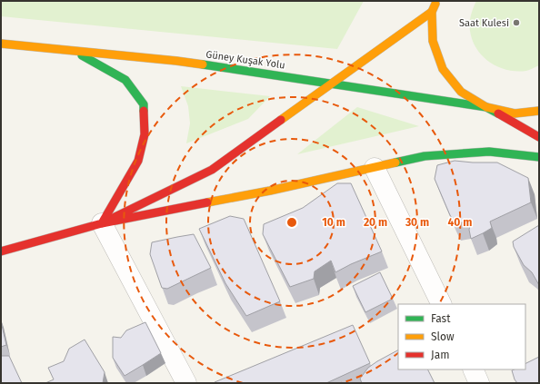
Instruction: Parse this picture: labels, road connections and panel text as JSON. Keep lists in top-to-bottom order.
{
  "streets": {
    "main road": ["Güney Kuşak Yolu"]
  },
  "places": ["Saat Kulesi"],
  "legend": ["Fast", "Slow", "Jam"],
  "rings": [
    "10 m",
    "20 m",
    "30 m",
    "40 m"
  ]
}
